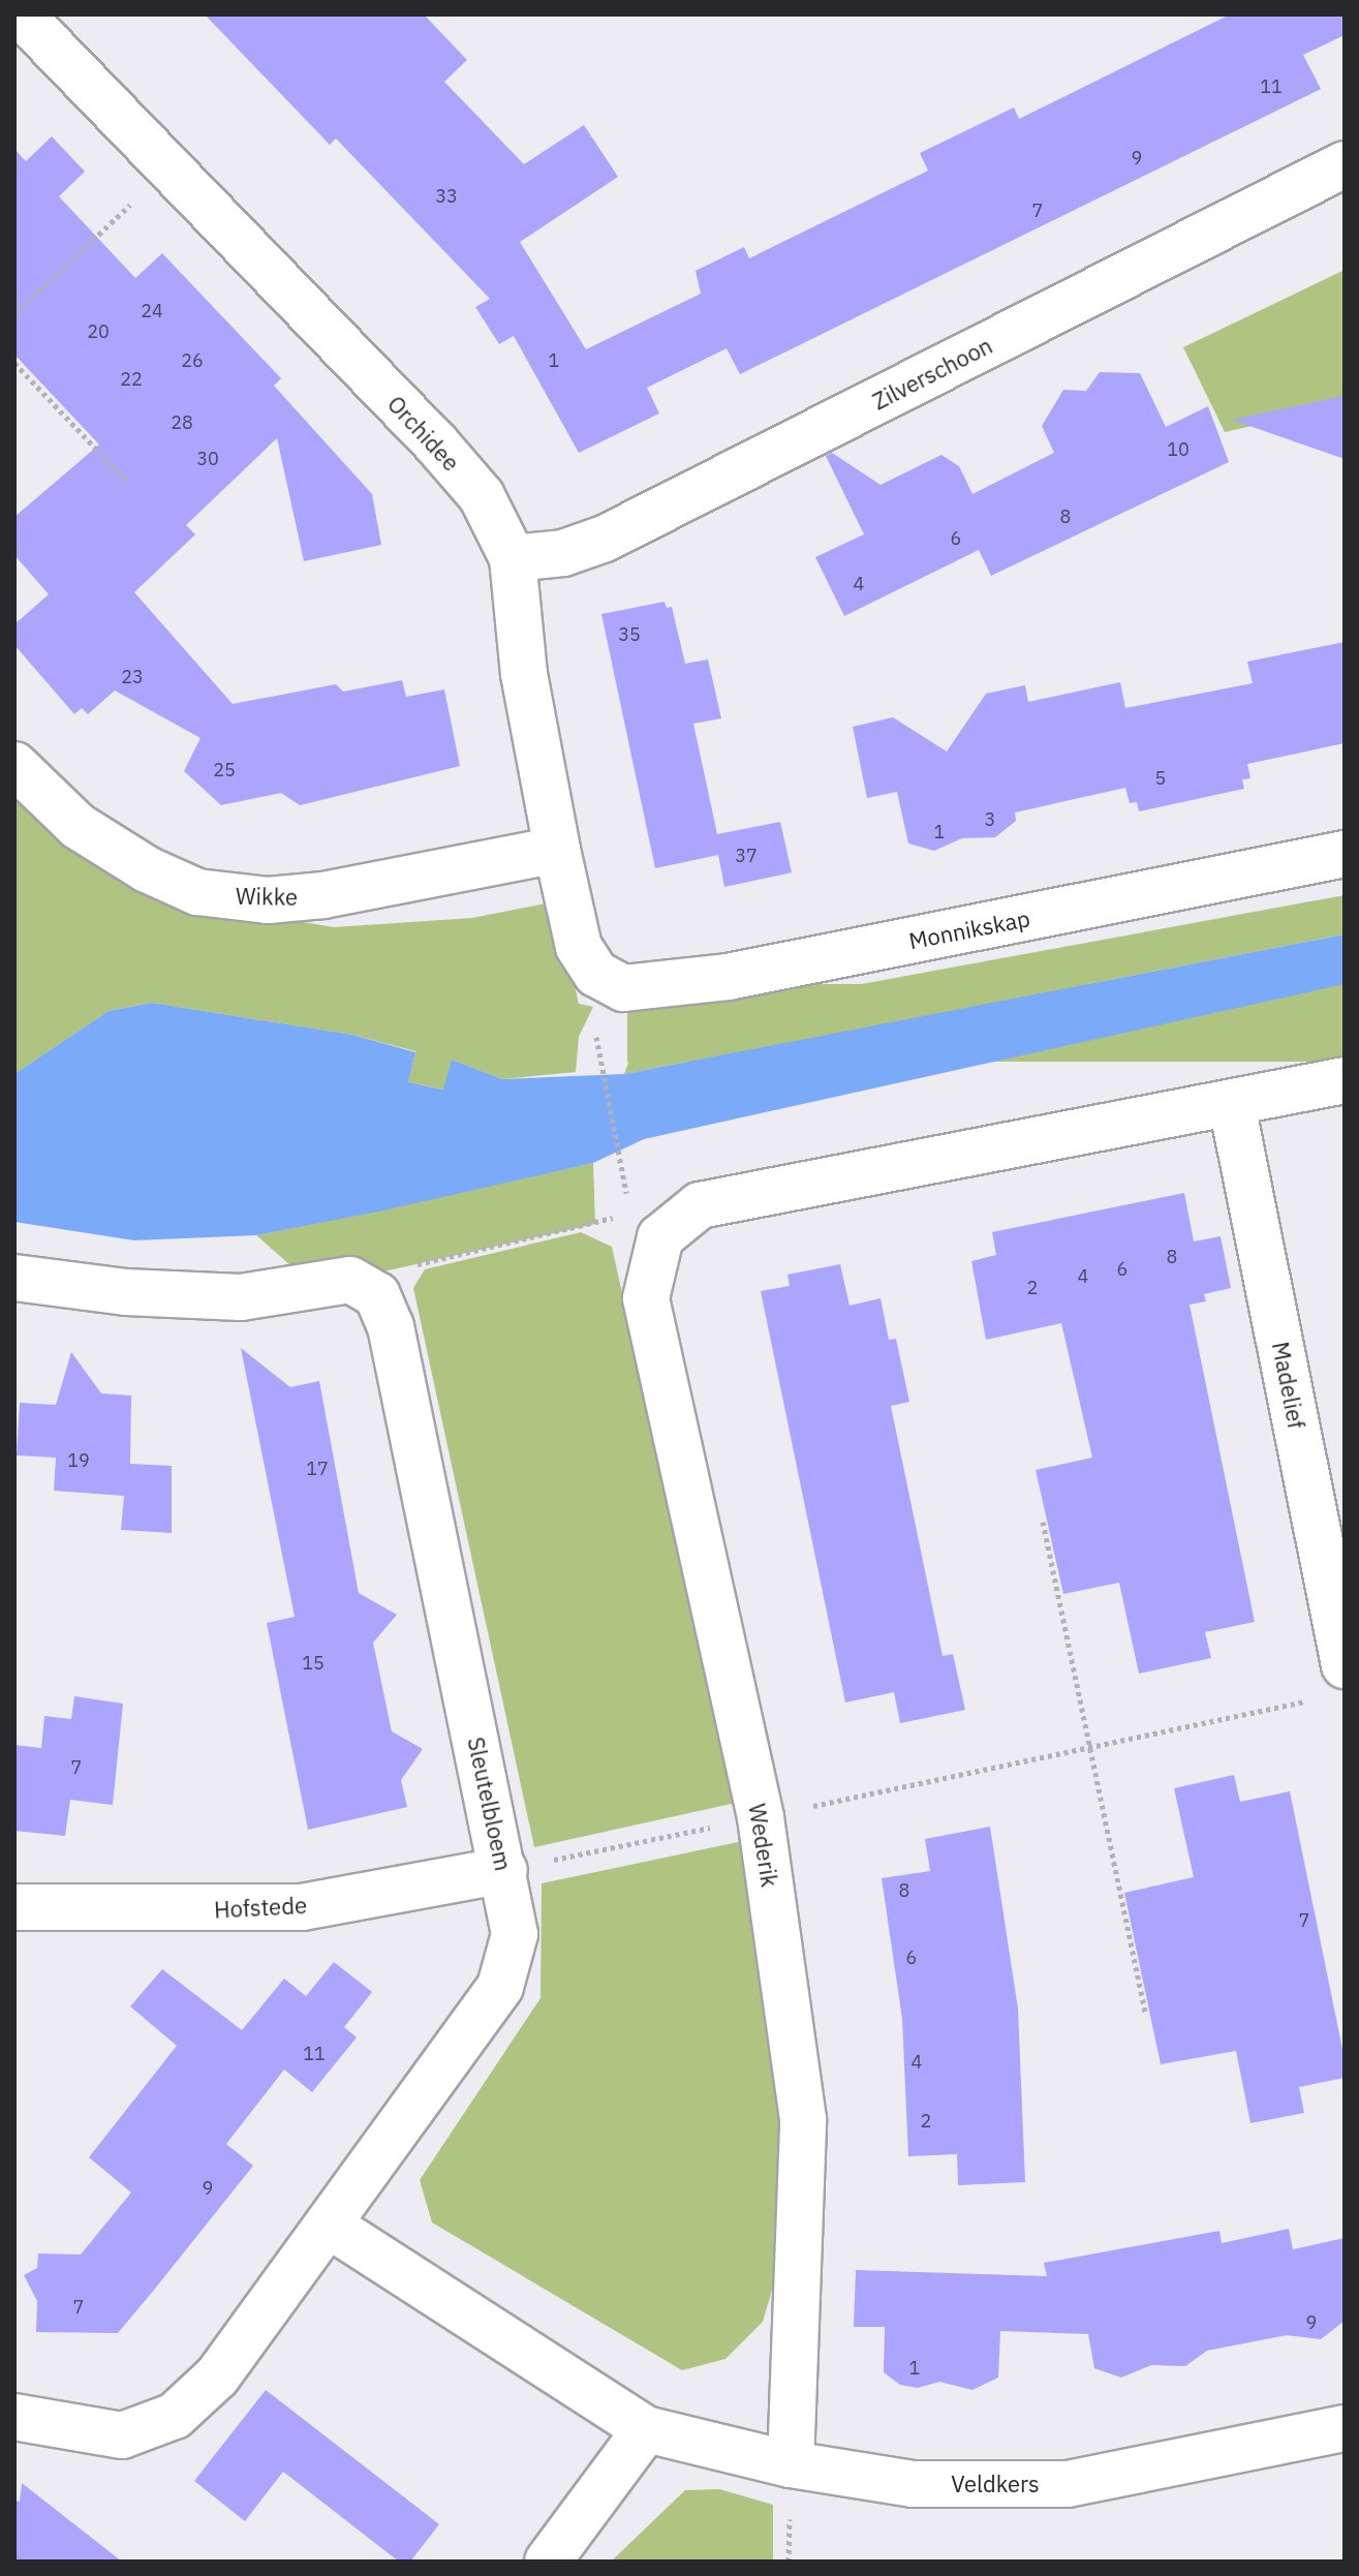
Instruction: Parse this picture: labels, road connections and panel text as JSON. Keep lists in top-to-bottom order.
{
  "streets": {
    "street": [
      "Zilverschoon",
      "Orchidee",
      "Wikke",
      "Monnikskap",
      "Madelief",
      "Sleutelbloem",
      "Wederik",
      "Hofstede",
      "Veldkers"
    ]
  },
  "crossings": [
    ["Zilverschoon", "Orchidee"],
    ["Orchidee", "Wikke"],
    ["Orchidee", "Monnikskap"],
    ["Sleutelbloem", "Hofstede"],
    ["Sleutelbloem", "Veldkers"],
    ["Wederik", "Veldkers"]
  ],
  "house_numbers": [
    "11",
    "9",
    "33",
    "7",
    "24",
    "20",
    "26",
    "1",
    "22",
    "28",
    "10",
    "30",
    "8",
    "6",
    "4",
    "35",
    "23",
    "25",
    "5",
    "3",
    "1",
    "37",
    "8",
    "6",
    "4",
    "2",
    "19",
    "17",
    "15",
    "7",
    "8",
    "7",
    "6",
    "11",
    "4",
    "2",
    "9",
    "7",
    "9",
    "1"
  ]
}
